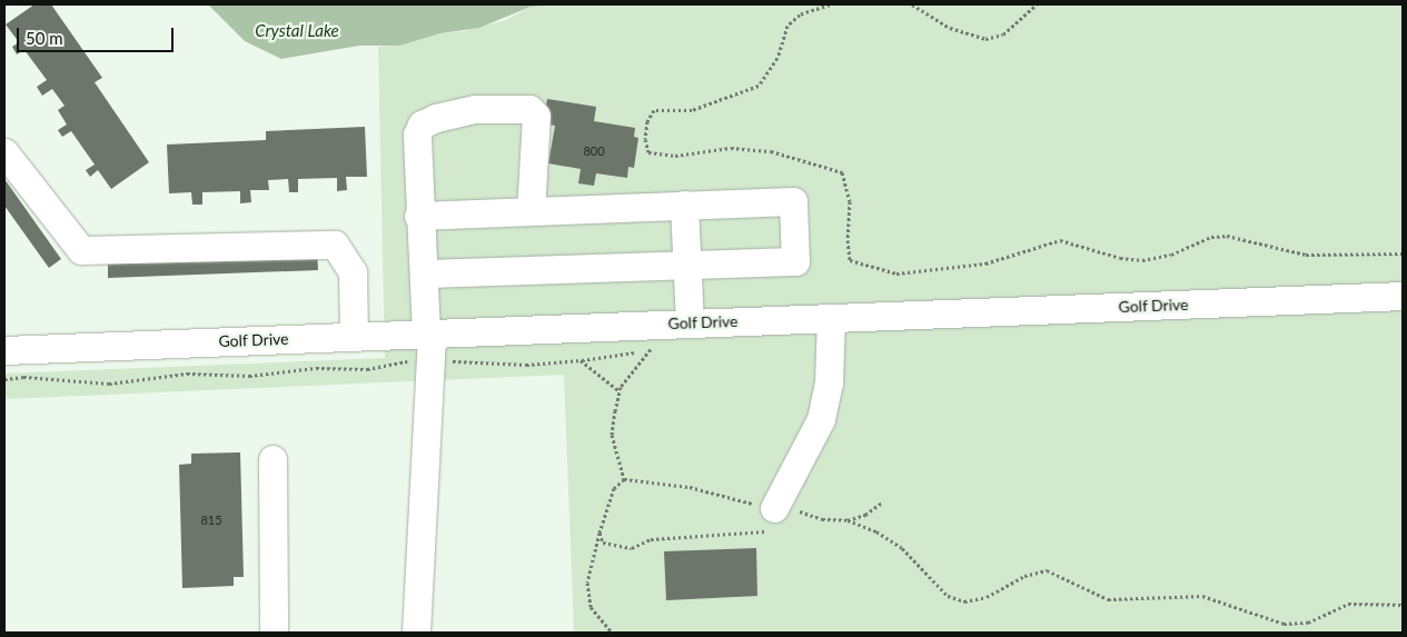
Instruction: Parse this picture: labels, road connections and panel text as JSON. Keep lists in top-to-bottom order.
{
  "streets": {
    "street": ["Golf Drive"]
  },
  "water": ["Crystal Lake"],
  "house_numbers": ["800", "815"],
  "scale_bar": "50 m"
}
